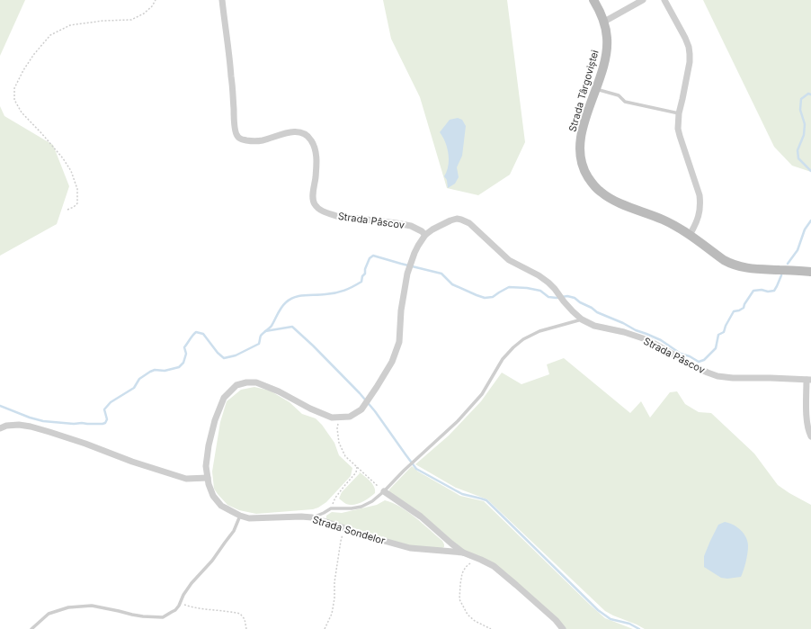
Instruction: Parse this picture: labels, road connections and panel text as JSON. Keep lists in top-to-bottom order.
{
  "streets": {
    "main road": ["Strada Târgoviștei"],
    "street": ["Strada Pâscov", "Strada Sondelor"]
  },
  "crossings": [
    ["Strada Pâscov", "Strada Sondelor"]
  ]
}
